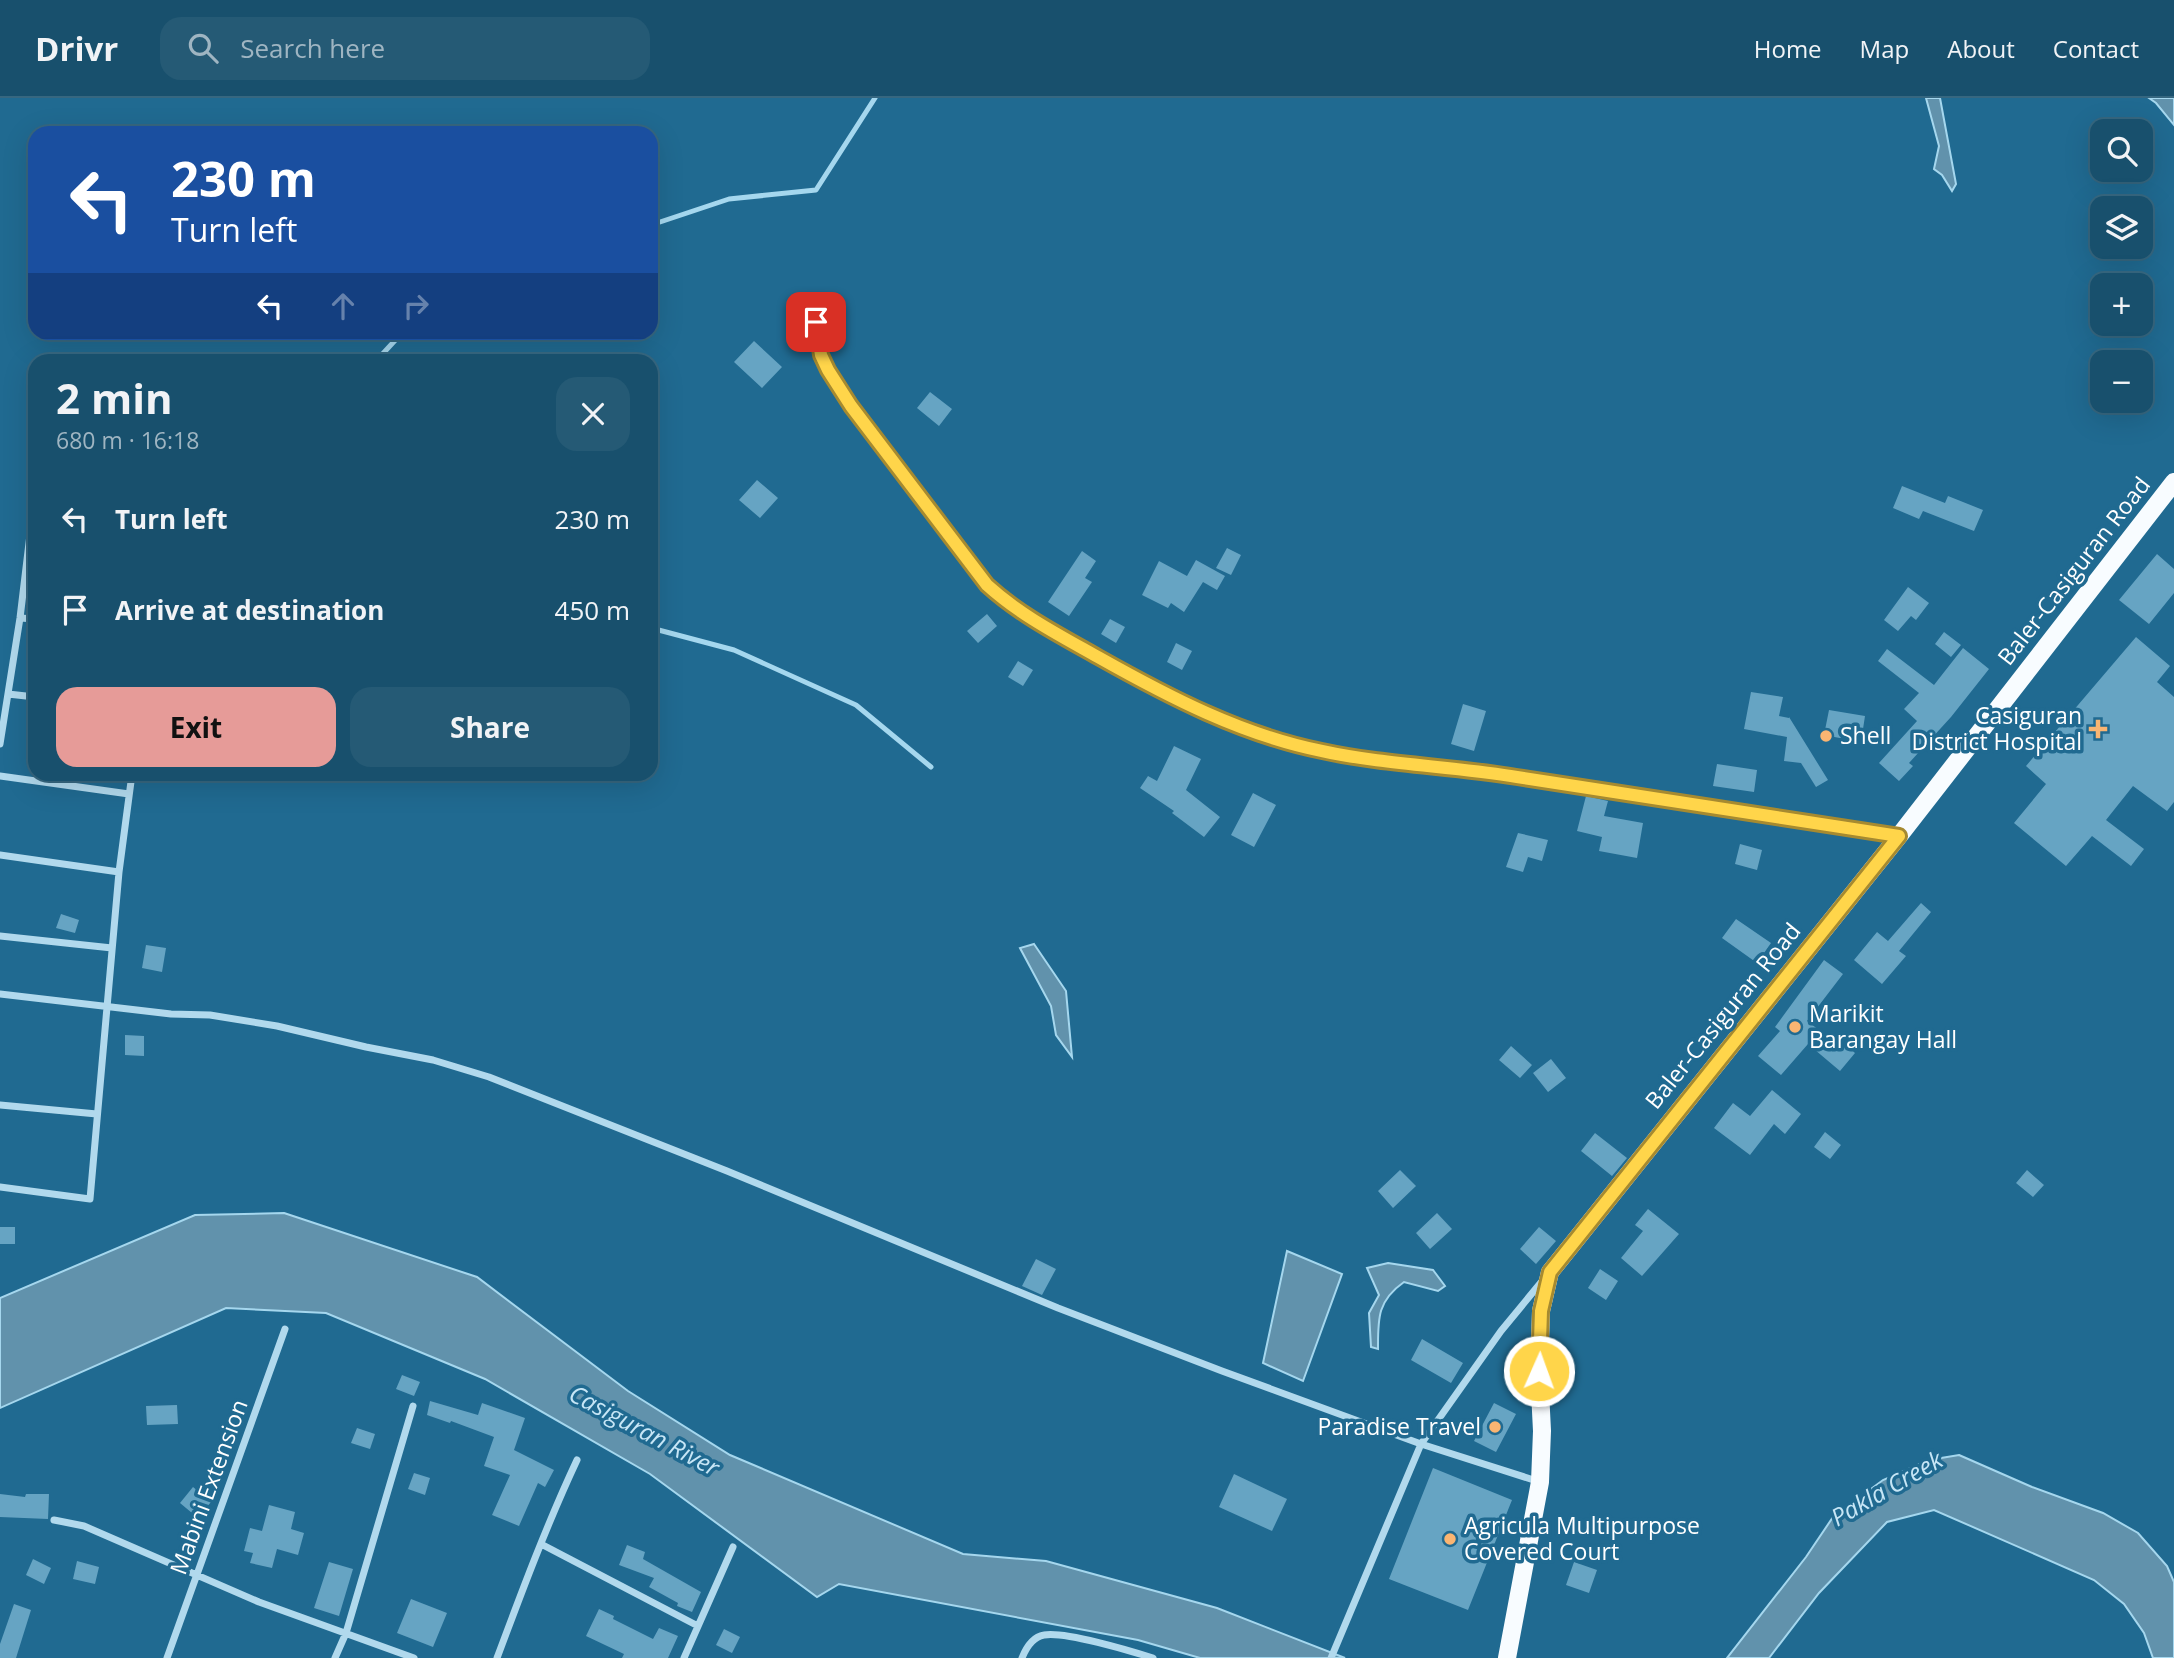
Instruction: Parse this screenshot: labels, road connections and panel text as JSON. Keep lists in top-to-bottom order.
{
  "streets": {
    "main road": ["Baler-Casiguran Road"],
    "street": ["Mabini Extension"]
  },
  "water": ["Casiguran River", "Pakla Creek"],
  "places": {
    "health": ["Casiguran District Hospital"],
    "other": [
      "Shell",
      "Marikit Barangay Hall",
      "Paradise Travel",
      "Agricula Multipurpose Covered Court"
    ]
  },
  "page": {
    "header": "Drivr",
    "search": "Search here",
    "nav": [
      "Home",
      "Map",
      "About",
      "Contact"
    ],
    "map_buttons": ["+", "−"],
    "turn": ["230 m", "Turn left"],
    "heading": ["2 min", "680 m · 16:18"],
    "list": [
      {
        "name": "Turn left",
        "value": "230 m"
      },
      {
        "name": "Arrive at destination",
        "value": "450 m"
      }
    ],
    "buttons": ["Exit", "Share"]
  }
}
